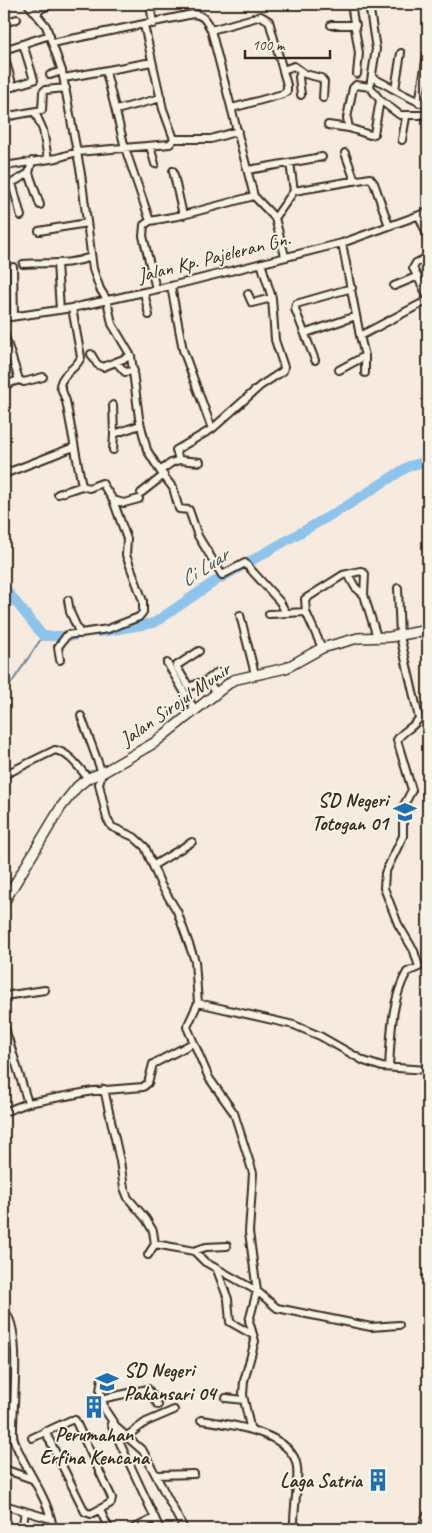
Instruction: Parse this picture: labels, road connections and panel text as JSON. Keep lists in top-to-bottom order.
{
  "streets": {
    "street": ["Jalan Kp. Pajeleran Gn.", "Jalan Sirojul Munir"]
  },
  "water": ["Ci Luar"],
  "places": {
    "school or university": ["SD Negeri Totogan 01", "SD Negeri Pakansari 04"],
    "building": ["Perumahan Erfina Kencana", "Laga Satria"]
  },
  "scale_bar": "100 m"
}
